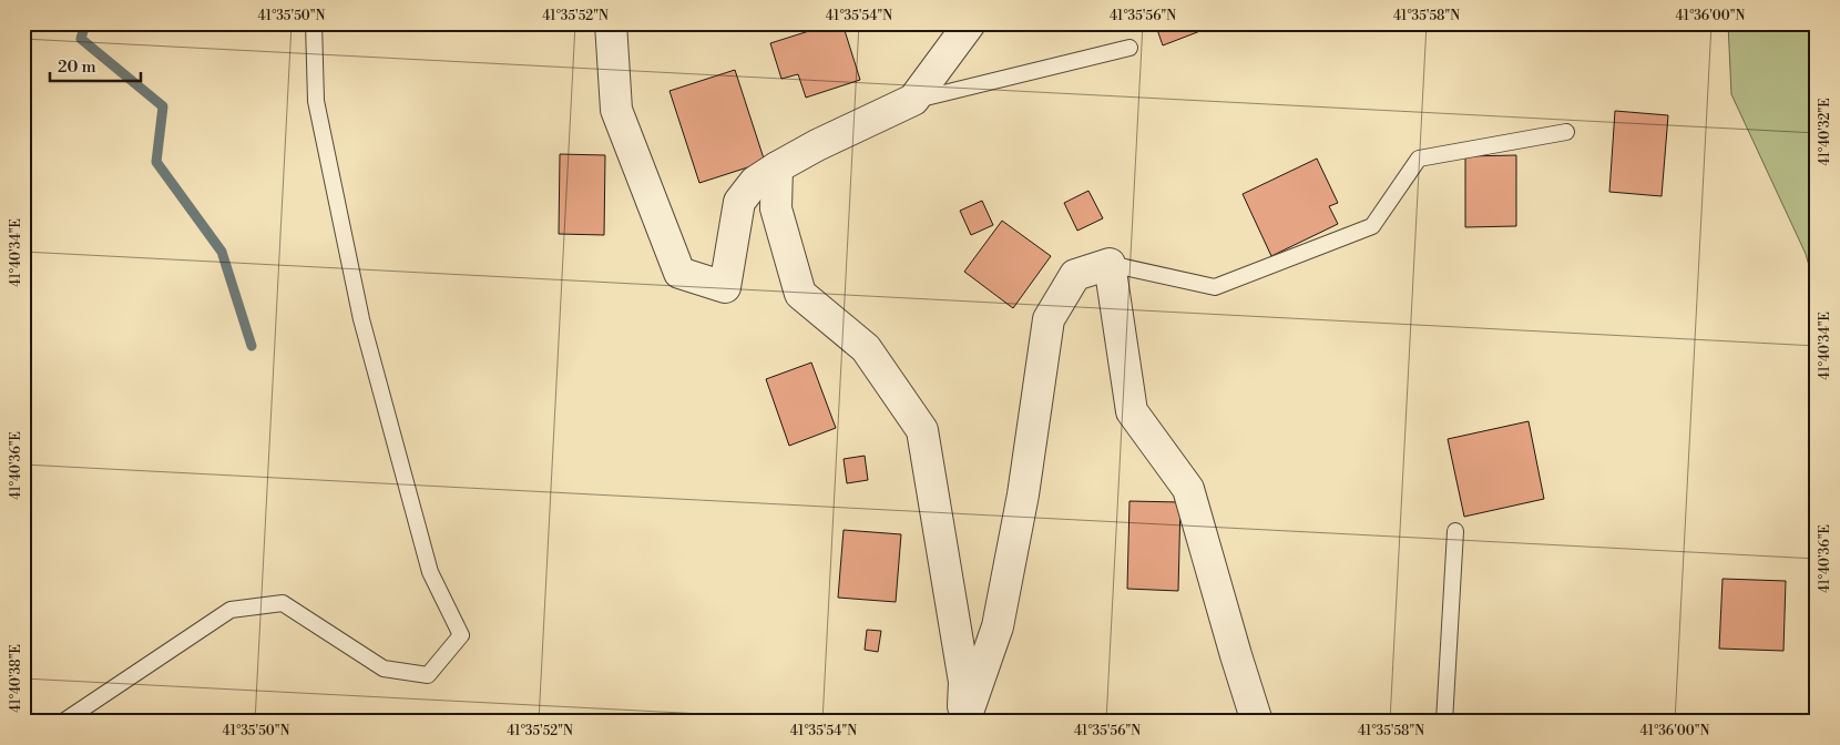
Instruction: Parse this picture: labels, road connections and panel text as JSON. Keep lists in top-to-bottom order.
{
  "scale_bar": "20 m",
  "coordinates": [
    "41°35'50\"N",
    "41°35'52\"N",
    "41°35'54\"N",
    "41°35'56\"N",
    "41°35'58\"N",
    "41°36'00\"N",
    "41°40'32\"E",
    "41°40'34\"E",
    "41°40'36\"E",
    "41°40'38\"E"
  ]
}
